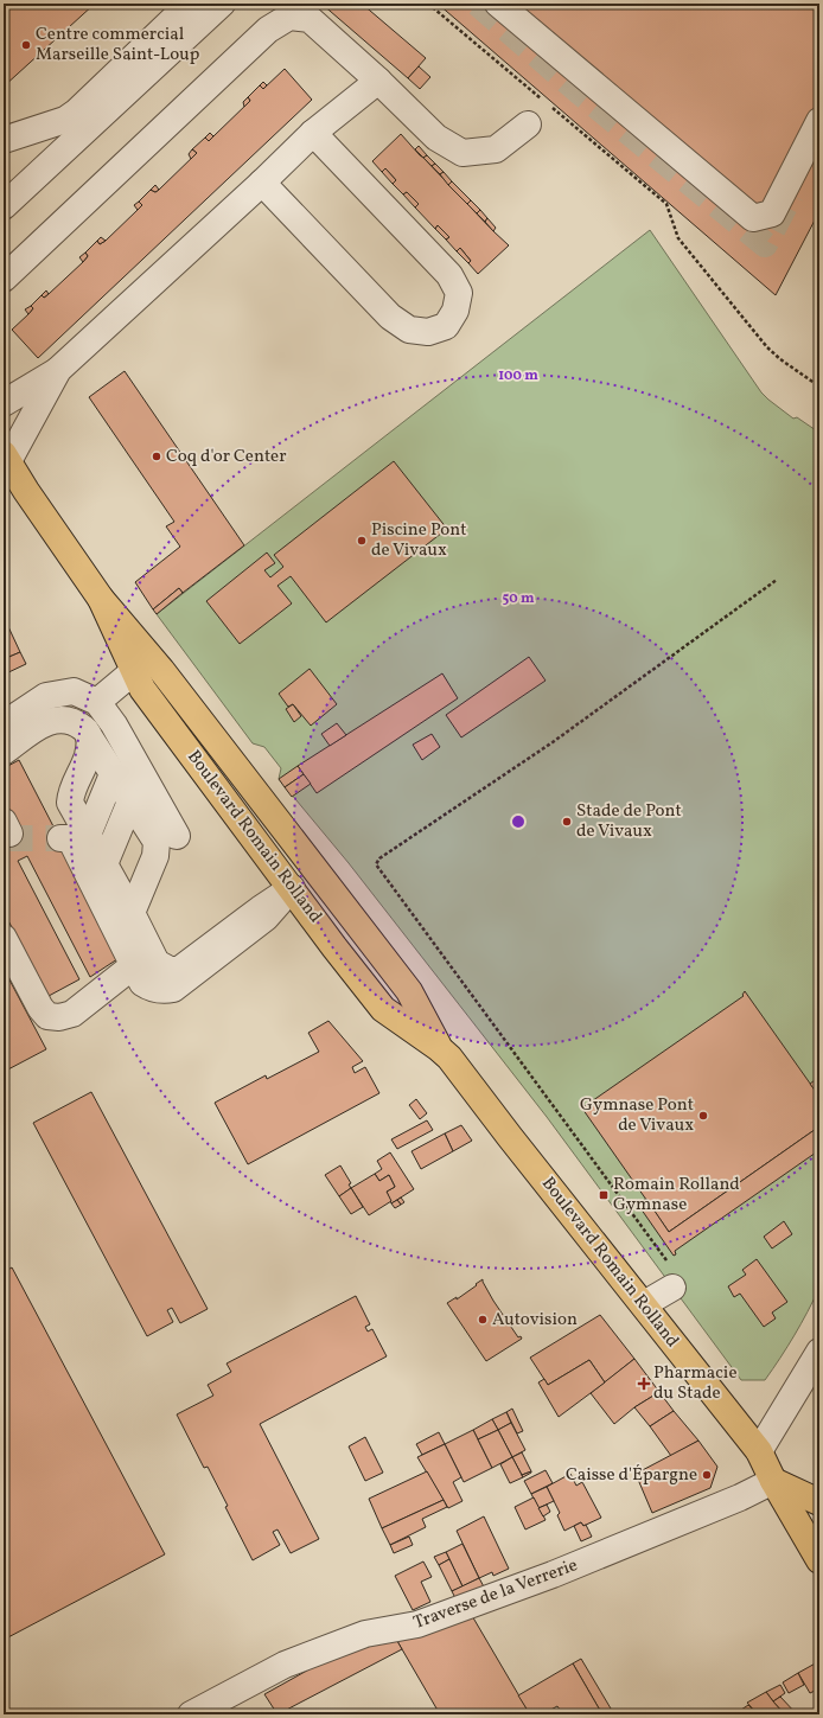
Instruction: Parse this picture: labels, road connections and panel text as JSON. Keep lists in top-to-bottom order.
{
  "streets": {
    "main road": ["Boulevard Romain Rolland"],
    "street": ["Traverse de la Verrerie"]
  },
  "crossings": [
    ["Boulevard Romain Rolland", "Traverse de la Verrerie"]
  ],
  "places": {
    "other": [
      "Centre commercial Marseille Saint-Loup",
      "Coq d'or Center",
      "Piscine Pont de Vivaux",
      "Stade de Pont de Vivaux",
      "Gymnase Pont de Vivaux",
      "Autovision",
      "Caisse d'Épargne"
    ],
    "transit": ["Romain Rolland Gymnase"],
    "health": ["Pharmacie du Stade"]
  },
  "rings": ["100 m", "50 m"]
}
